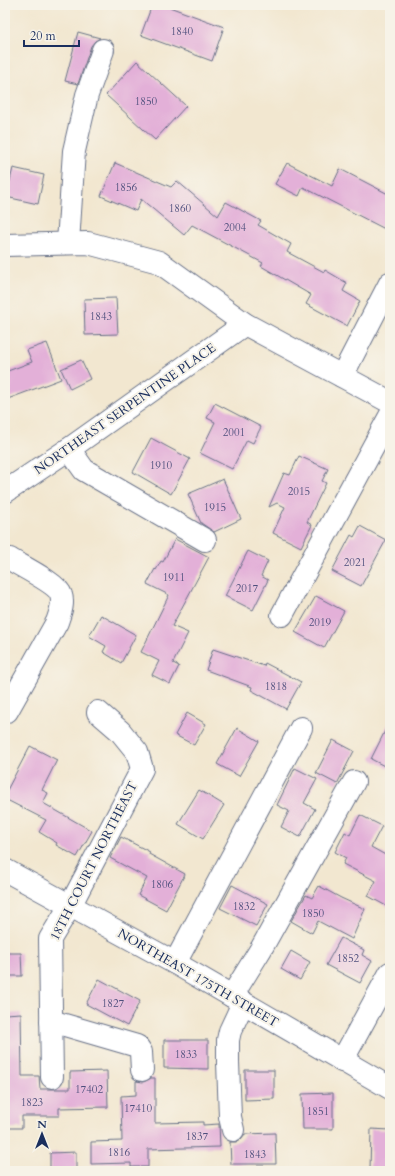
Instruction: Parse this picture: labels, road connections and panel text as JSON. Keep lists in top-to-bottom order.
{
  "streets": {
    "street": ["NORTHEAST SERPENTINE PLACE", "18TH COURT NORTHEAST", "NORTHEAST 175TH STREET"]
  },
  "crossings": [
    ["18TH COURT NORTHEAST", "NORTHEAST 175TH STREET"]
  ],
  "house_numbers": [
    "1840",
    "1850",
    "1856",
    "1860",
    "2004",
    "1843",
    "2001",
    "1910",
    "2015",
    "1915",
    "2021",
    "1911",
    "2017",
    "2019",
    "1818",
    "1806",
    "1832",
    "1850",
    "1852",
    "1827",
    "1833",
    "17402",
    "1823",
    "17410",
    "1851",
    "1837",
    "1816",
    "1843"
  ],
  "scale_bar": "20 m",
  "north": "top"
}
